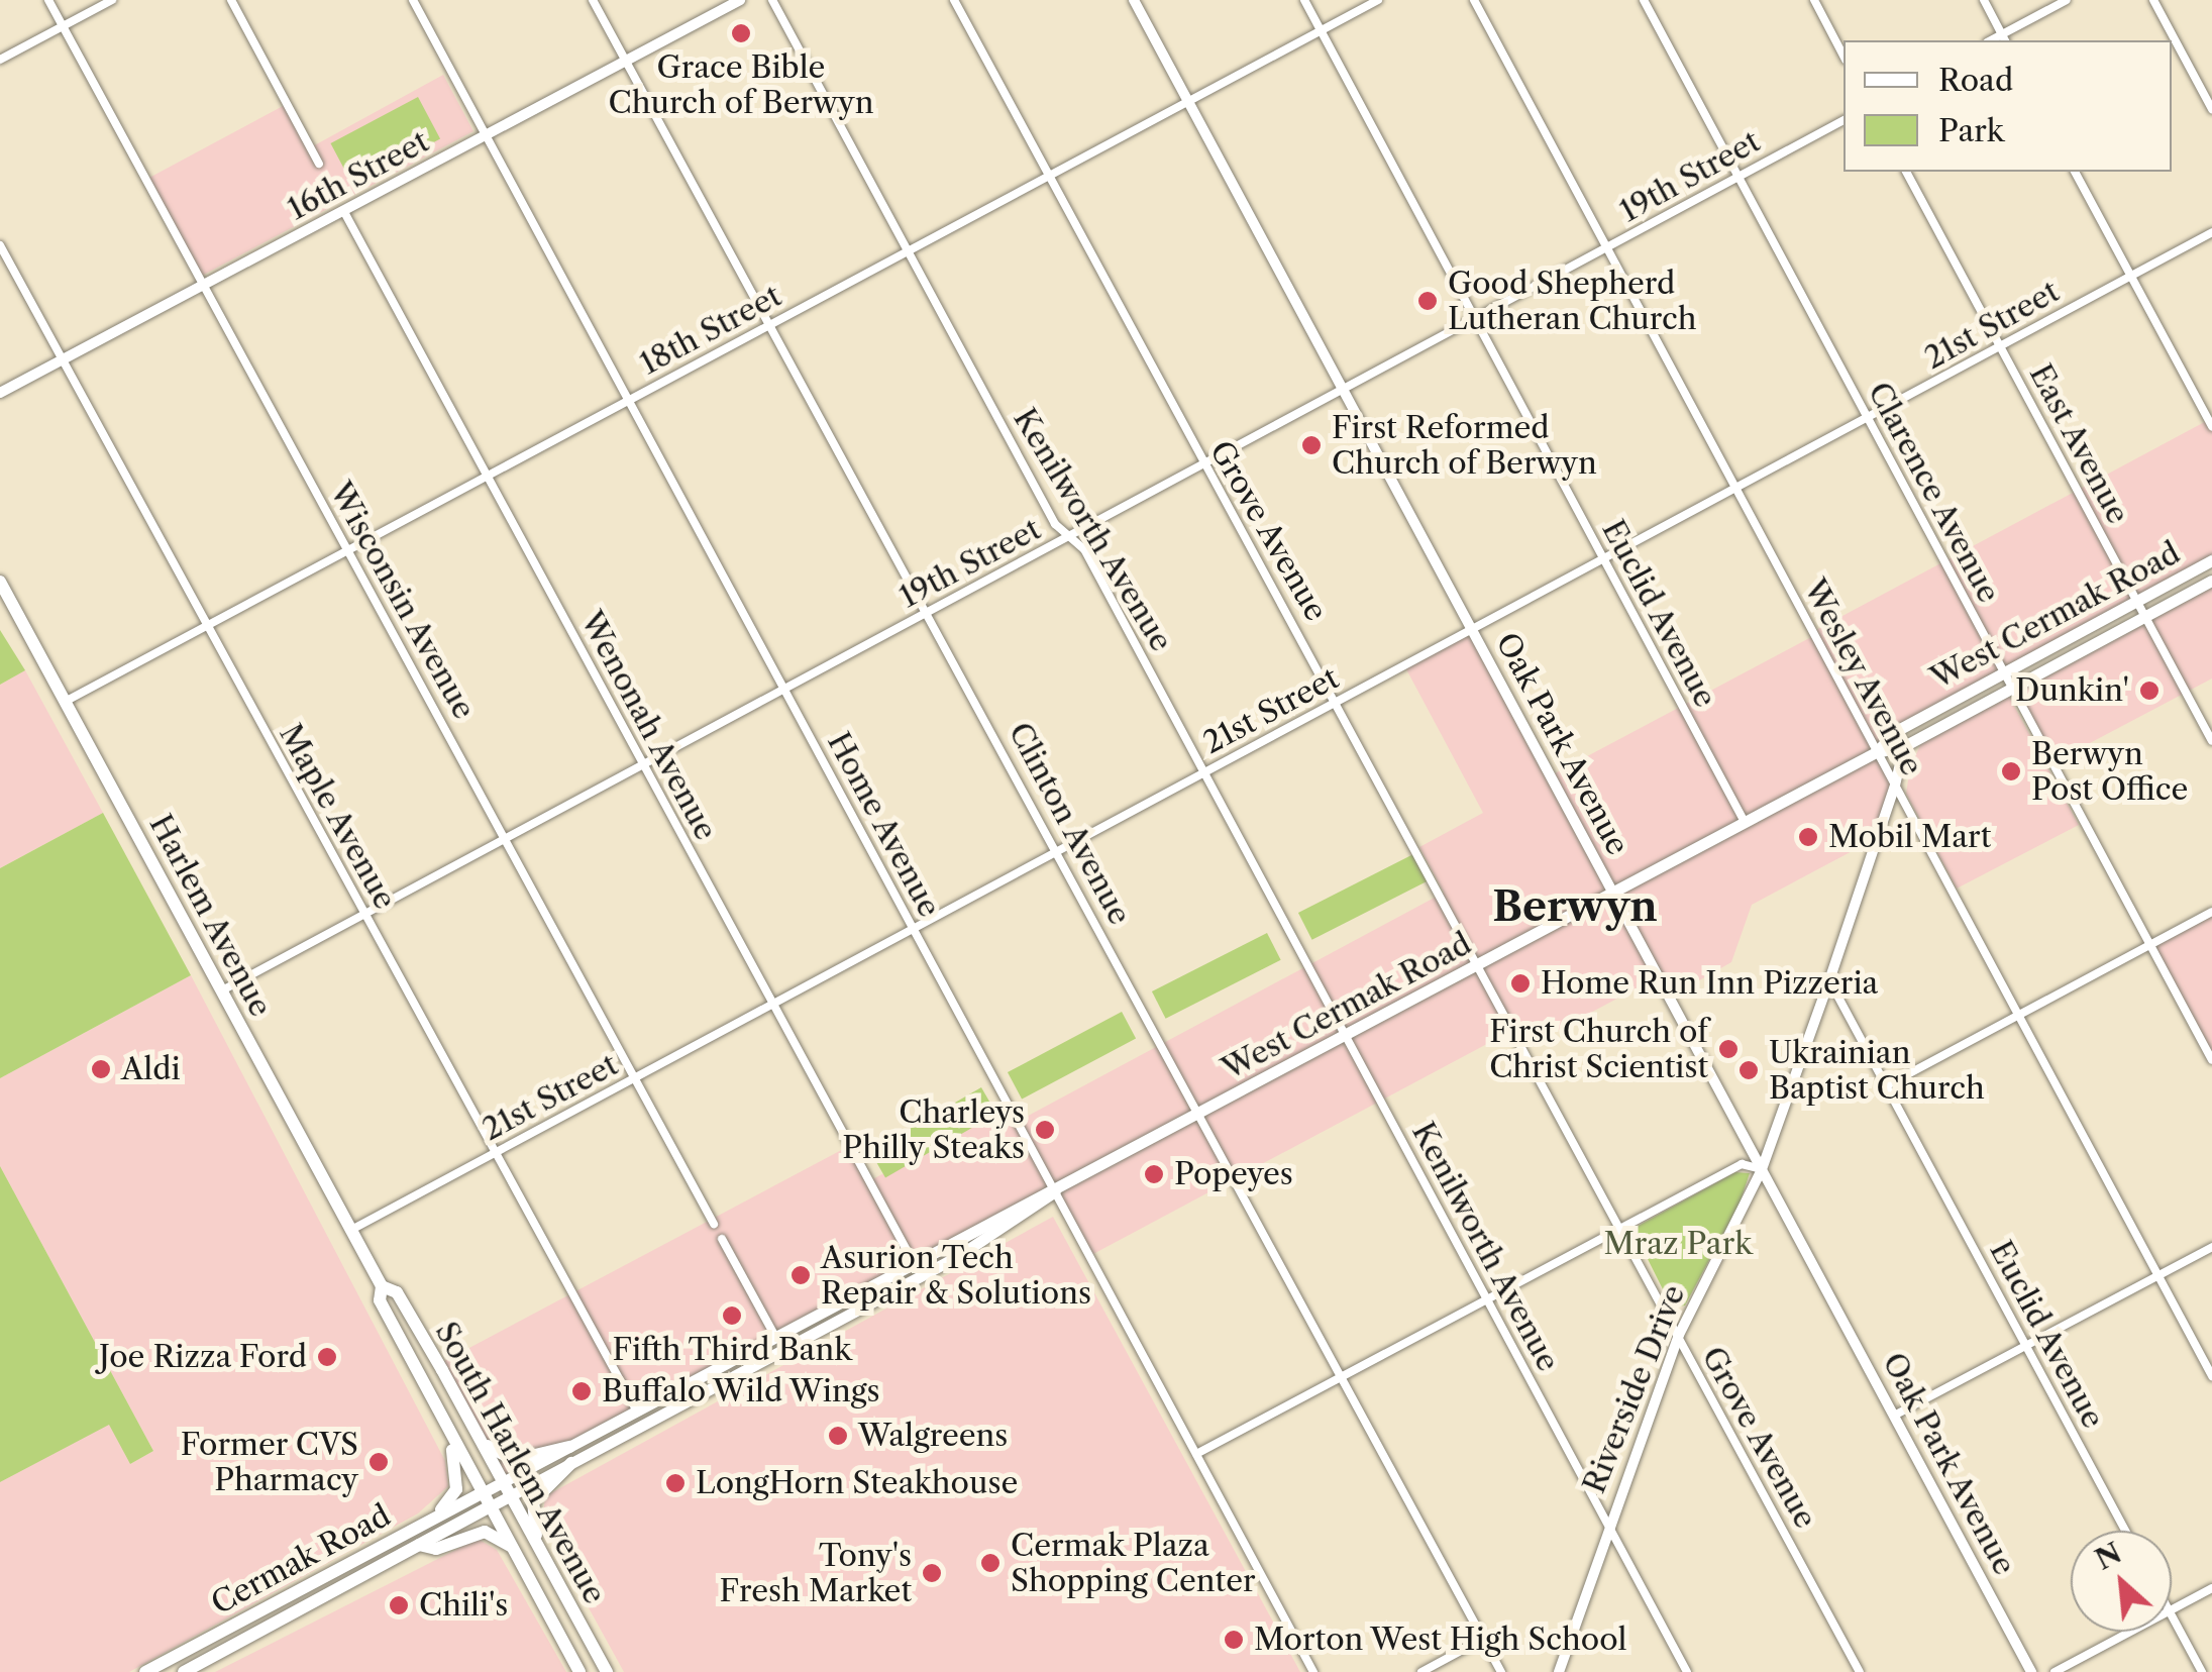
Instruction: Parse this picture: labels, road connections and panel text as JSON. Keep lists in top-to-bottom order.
{
  "streets": {
    "main road": [
      "West Cermak Road",
      "Harlem Avenue",
      "South Harlem Avenue",
      "Cermak Road"
    ],
    "street": [
      "16th Street",
      "19th Street",
      "21st Street",
      "18th Street",
      "East Avenue",
      "Clarence Avenue",
      "Kenilworth Avenue",
      "Grove Avenue",
      "Wisconsin Avenue",
      "Euclid Avenue",
      "Wesley Avenue",
      "Wenonah Avenue",
      "Oak Park Avenue",
      "Maple Avenue",
      "Clinton Avenue",
      "Home Avenue",
      "Riverside Drive"
    ]
  },
  "crossings": [
    ["16th Street", "Wisconsin Avenue"],
    ["16th Street", "Wenonah Avenue"],
    ["16th Street", "Maple Avenue"],
    ["16th Street", "Clinton Avenue"],
    ["16th Street", "Home Avenue"],
    ["19th Street", "Clarence Avenue"],
    ["19th Street", "Kenilworth Avenue"],
    ["19th Street", "Grove Avenue"],
    ["19th Street", "Wisconsin Avenue"],
    ["19th Street", "Euclid Avenue"],
    ["19th Street", "Wesley Avenue"],
    ["19th Street", "Wenonah Avenue"],
    ["19th Street", "Oak Park Avenue"],
    ["19th Street", "Maple Avenue"],
    ["19th Street", "Clinton Avenue"],
    ["19th Street", "Home Avenue"],
    ["19th Street", "Harlem Avenue"],
    ["21st Street", "East Avenue"],
    ["21st Street", "Clarence Avenue"],
    ["21st Street", "Kenilworth Avenue"],
    ["21st Street", "Grove Avenue"],
    ["21st Street", "Wisconsin Avenue"],
    ["21st Street", "Euclid Avenue"],
    ["21st Street", "Wesley Avenue"],
    ["21st Street", "Wenonah Avenue"],
    ["21st Street", "Oak Park Avenue"],
    ["21st Street", "Maple Avenue"],
    ["21st Street", "Clinton Avenue"],
    ["21st Street", "Home Avenue"],
    ["21st Street", "Harlem Avenue"],
    ["21st Street", "South Harlem Avenue"],
    ["18th Street", "Kenilworth Avenue"],
    ["18th Street", "Grove Avenue"],
    ["18th Street", "Wisconsin Avenue"],
    ["18th Street", "Euclid Avenue"],
    ["18th Street", "Wenonah Avenue"],
    ["18th Street", "Oak Park Avenue"],
    ["18th Street", "Maple Avenue"],
    ["18th Street", "Clinton Avenue"],
    ["18th Street", "Home Avenue"],
    ["18th Street", "Harlem Avenue"],
    ["East Avenue", "West Cermak Road"],
    ["Clarence Avenue", "West Cermak Road"],
    ["Kenilworth Avenue", "West Cermak Road"],
    ["Kenilworth Avenue", "Riverside Drive"],
    ["Grove Avenue", "West Cermak Road"],
    ["Grove Avenue", "Riverside Drive"],
    ["Euclid Avenue", "West Cermak Road"],
    ["Euclid Avenue", "Riverside Drive"],
    ["West Cermak Road", "Wesley Avenue"],
    ["West Cermak Road", "Wenonah Avenue"],
    ["West Cermak Road", "Oak Park Avenue"],
    ["West Cermak Road", "Maple Avenue"],
    ["West Cermak Road", "Clinton Avenue"],
    ["West Cermak Road", "Home Avenue"],
    ["West Cermak Road", "Riverside Drive"],
    ["West Cermak Road", "South Harlem Avenue"],
    ["West Cermak Road", "Cermak Road"],
    ["Wesley Avenue", "Riverside Drive"],
    ["Oak Park Avenue", "Riverside Drive"],
    ["Harlem Avenue", "South Harlem Avenue"],
    ["South Harlem Avenue", "Cermak Road"]
  ],
  "districts": ["Berwyn"],
  "parks": ["Mraz Park"],
  "places": [
    "Grace Bible Church of Berwyn",
    "Good Shepherd Lutheran Church",
    "First Reformed Church of Berwyn",
    "Dunkin'",
    "Berwyn Post Office",
    "Mobil Mart",
    "Home Run Inn Pizzeria",
    "First Church of Christ Scientist",
    "Aldi",
    "Ukrainian Baptist Church",
    "Charleys Philly Steaks",
    "Popeyes",
    "Asurion Tech Repair & Solutions",
    "Fifth Third Bank",
    "Joe Rizza Ford",
    "Buffalo Wild Wings",
    "Walgreens",
    "Former CVS Pharmacy",
    "LongHorn Steakhouse",
    "Cermak Plaza Shopping Center",
    "Tony's Fresh Market",
    "Chili's",
    "Morton West High School"
  ],
  "legend": ["Road", "Park"],
  "north": "top left"
}
